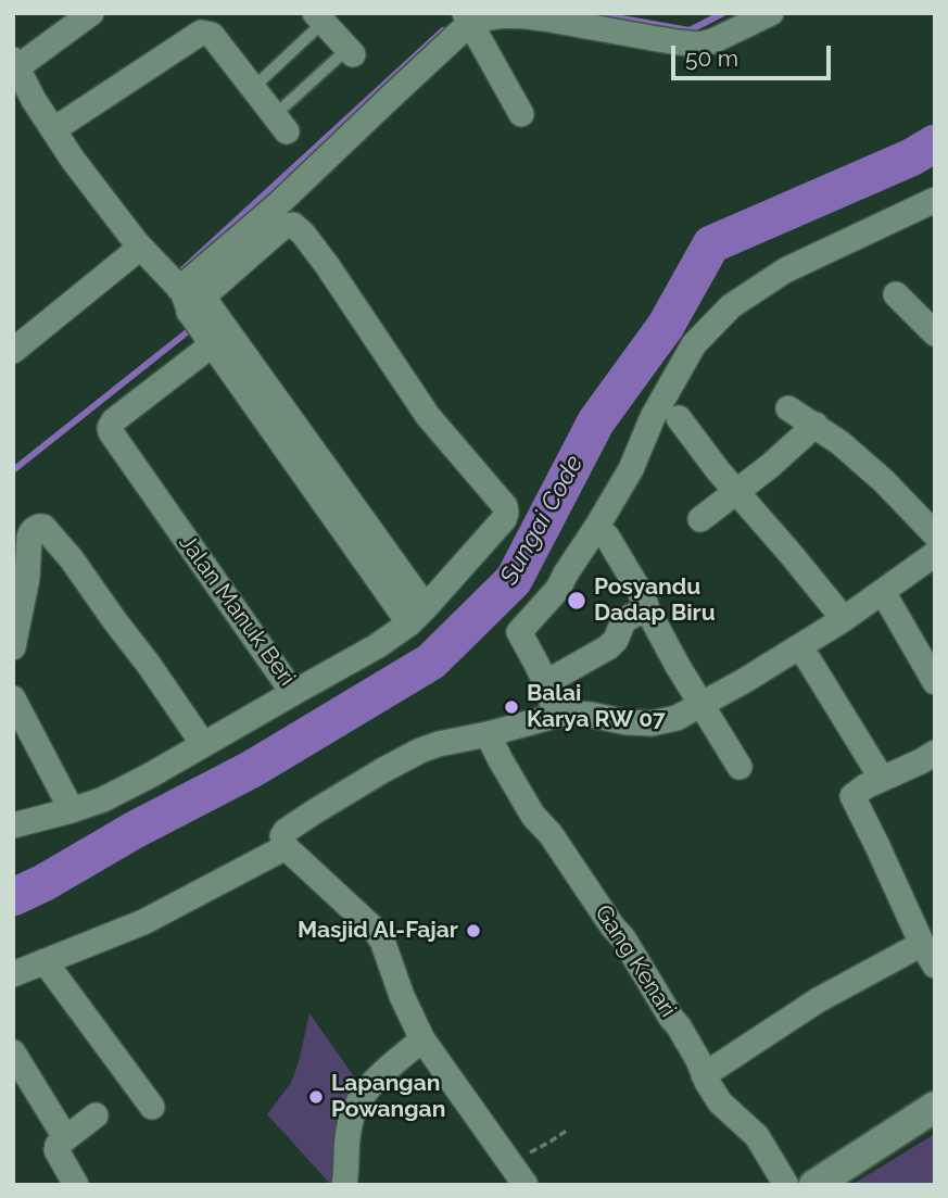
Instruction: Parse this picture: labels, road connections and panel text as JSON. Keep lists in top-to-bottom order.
{
  "streets": {
    "street": ["Jalan Manuk Beri", "Gang Kenari"]
  },
  "water": ["Sungai Code"],
  "places": [
    "Posyandu Dadap Biru",
    "Balai Karya RW 07",
    "Masjid Al-Fajar",
    "Lapangan Powangan"
  ],
  "scale_bar": "50 m"
}
